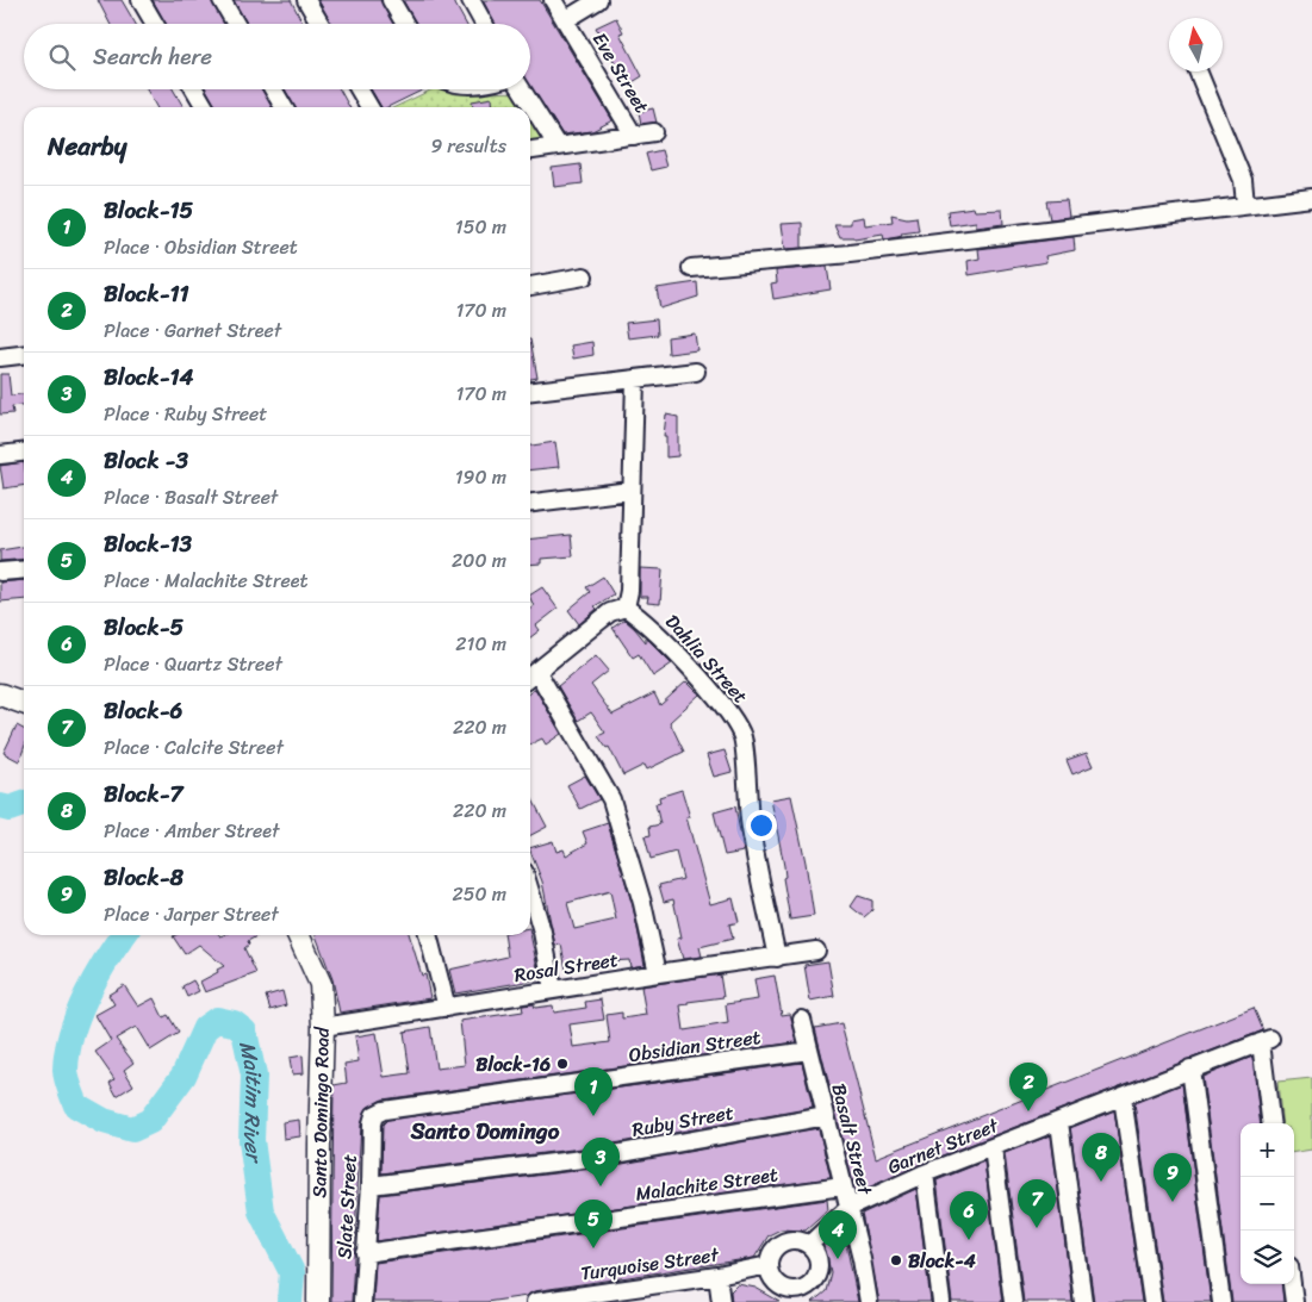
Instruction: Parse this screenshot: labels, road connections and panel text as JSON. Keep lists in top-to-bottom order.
{
  "streets": {
    "street": [
      "Eve Street",
      "Dahlia Street",
      "Rosal Street",
      "Obsidian Street",
      "Santo Domingo Road",
      "Ruby Street",
      "Basalt Street",
      "Garnet Street",
      "Malachite Street",
      "Slate Street",
      "Turquoise Street"
    ]
  },
  "crossings": [
    ["Dahlia Street", "Rosal Street"],
    ["Rosal Street", "Santo Domingo Road"],
    ["Obsidian Street", "Basalt Street"],
    ["Obsidian Street", "Slate Street"],
    ["Ruby Street", "Basalt Street"],
    ["Ruby Street", "Slate Street"],
    ["Basalt Street", "Garnet Street"],
    ["Basalt Street", "Malachite Street"],
    ["Garnet Street", "Turquoise Street"],
    ["Malachite Street", "Slate Street"]
  ],
  "districts": ["Santo Domingo"],
  "water": ["Maitim River"],
  "places": ["Block-16", "Block-4"],
  "north": "top",
  "page": {
    "search": "Search here",
    "heading": ["Nearby", "9 results"],
    "list": [
      {
        "mark": "1",
        "name": "Block-15",
        "note": "Place · Obsidian Street",
        "value": "150 m"
      },
      {
        "mark": "2",
        "name": "Block-11",
        "note": "Place · Garnet Street",
        "value": "170 m"
      },
      {
        "mark": "3",
        "name": "Block-14",
        "note": "Place · Ruby Street",
        "value": "170 m"
      },
      {
        "mark": "4",
        "name": "Block -3",
        "note": "Place · Basalt Street",
        "value": "190 m"
      },
      {
        "mark": "5",
        "name": "Block-13",
        "note": "Place · Malachite Street",
        "value": "200 m"
      },
      {
        "mark": "6",
        "name": "Block-5",
        "note": "Place · Quartz Street",
        "value": "210 m"
      },
      {
        "mark": "7",
        "name": "Block-6",
        "note": "Place · Calcite Street",
        "value": "220 m"
      },
      {
        "mark": "8",
        "name": "Block-7",
        "note": "Place · Amber Street",
        "value": "220 m"
      },
      {
        "mark": "9",
        "name": "Block-8",
        "note": "Place · Jarper Street",
        "value": "250 m"
      }
    ],
    "pins": [
      "2",
      "1",
      "8",
      "3",
      "9",
      "7",
      "6",
      "5",
      "4"
    ],
    "map_buttons": ["+", "−"]
  }
}
